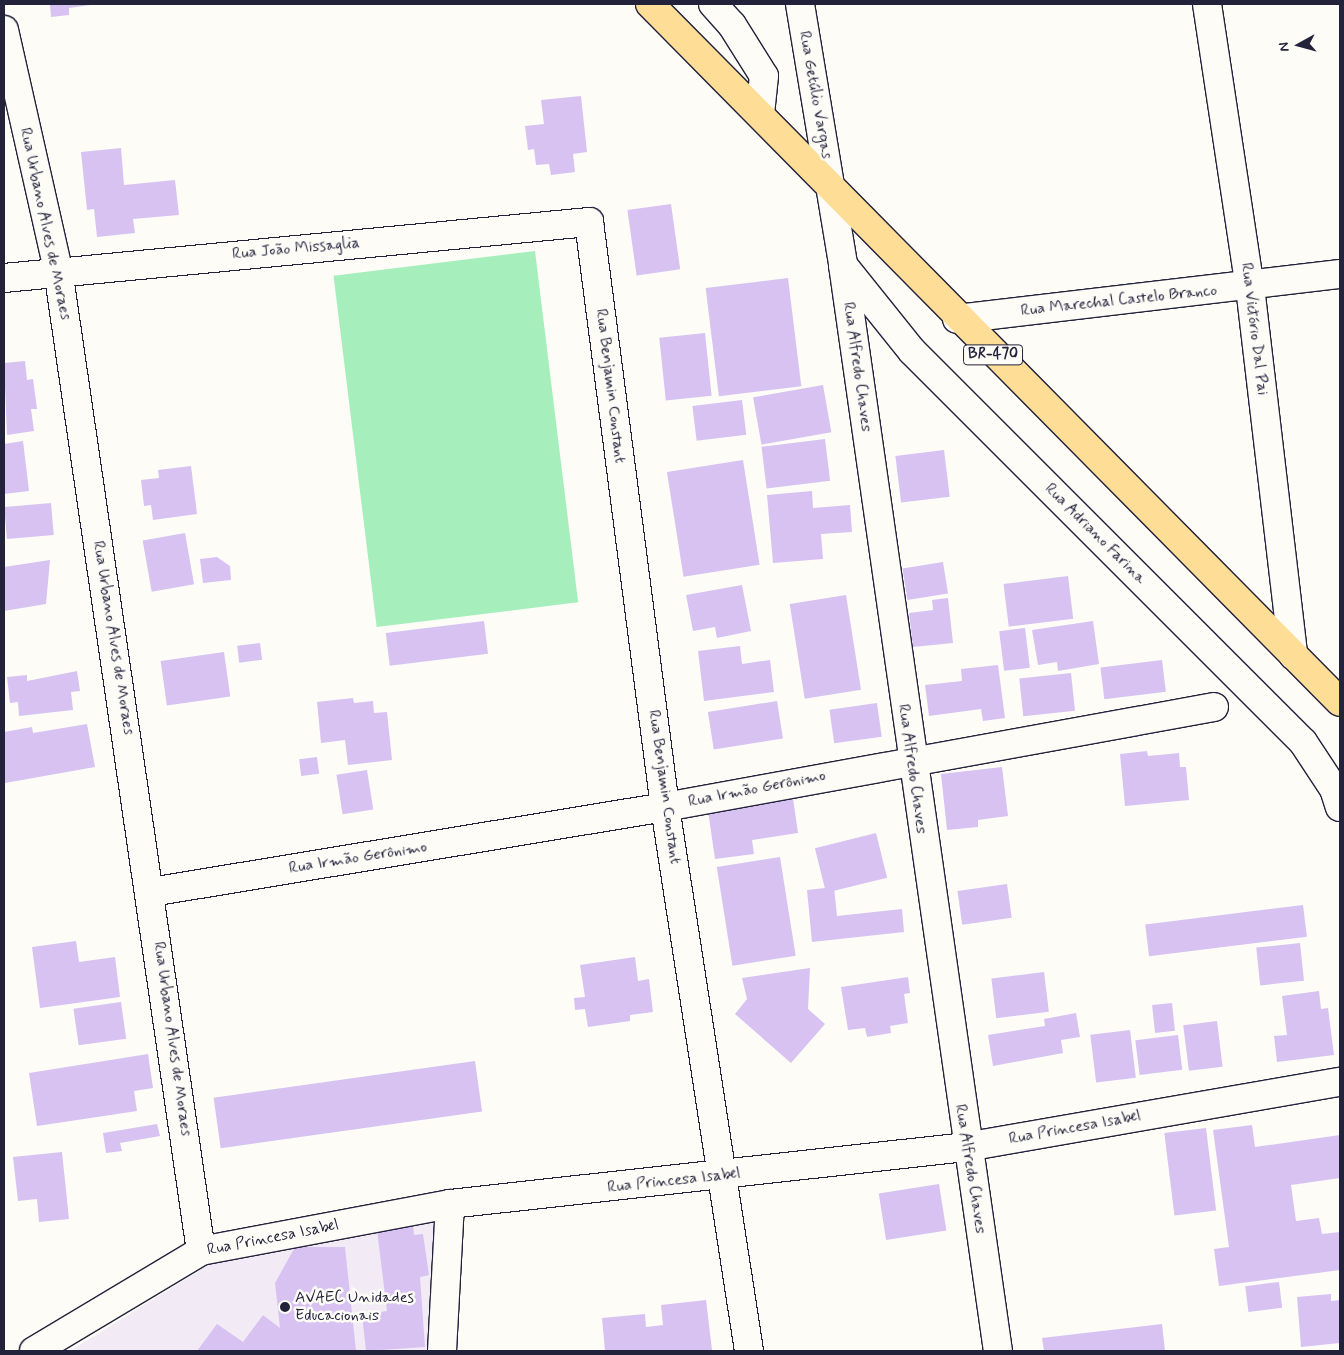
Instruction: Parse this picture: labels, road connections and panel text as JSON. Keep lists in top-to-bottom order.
{
  "streets": {
    "highway": ["BR-470"],
    "street": [
      "Rua Getúlio Vargas",
      "Rua Urbano Alves de Moraes",
      "Rua João Missaglia",
      "Rua Marechal Castelo Branco",
      "Rua Victório Dal Pai",
      "Rua Alfredo Chaves",
      "Rua Benjamin Constant",
      "Rua Adriano Farina",
      "Rua Irmão Gerônimo",
      "Rua Princesa Isabel"
    ]
  },
  "crossings": [
    ["Rua Getúlio Vargas", "BR-470"],
    ["Rua Getúlio Vargas", "Rua Alfredo Chaves"],
    ["Rua Urbano Alves de Moraes", "Rua João Missaglia"],
    ["Rua Urbano Alves de Moraes", "Rua Irmão Gerônimo"],
    ["Rua Urbano Alves de Moraes", "Rua Princesa Isabel"],
    ["Rua João Missaglia", "Rua Benjamin Constant"],
    ["Rua Marechal Castelo Branco", "Rua Victório Dal Pai"],
    ["Rua Marechal Castelo Branco", "BR-470"],
    ["Rua Victório Dal Pai", "BR-470"],
    ["BR-470", "Rua Alfredo Chaves"],
    ["Rua Alfredo Chaves", "Rua Adriano Farina"],
    ["Rua Alfredo Chaves", "Rua Irmão Gerônimo"],
    ["Rua Alfredo Chaves", "Rua Princesa Isabel"],
    ["Rua Benjamin Constant", "Rua Irmão Gerônimo"],
    ["Rua Benjamin Constant", "Rua Princesa Isabel"]
  ],
  "places": ["AVAEC Unidades Educacionais"],
  "north": "left"
}
